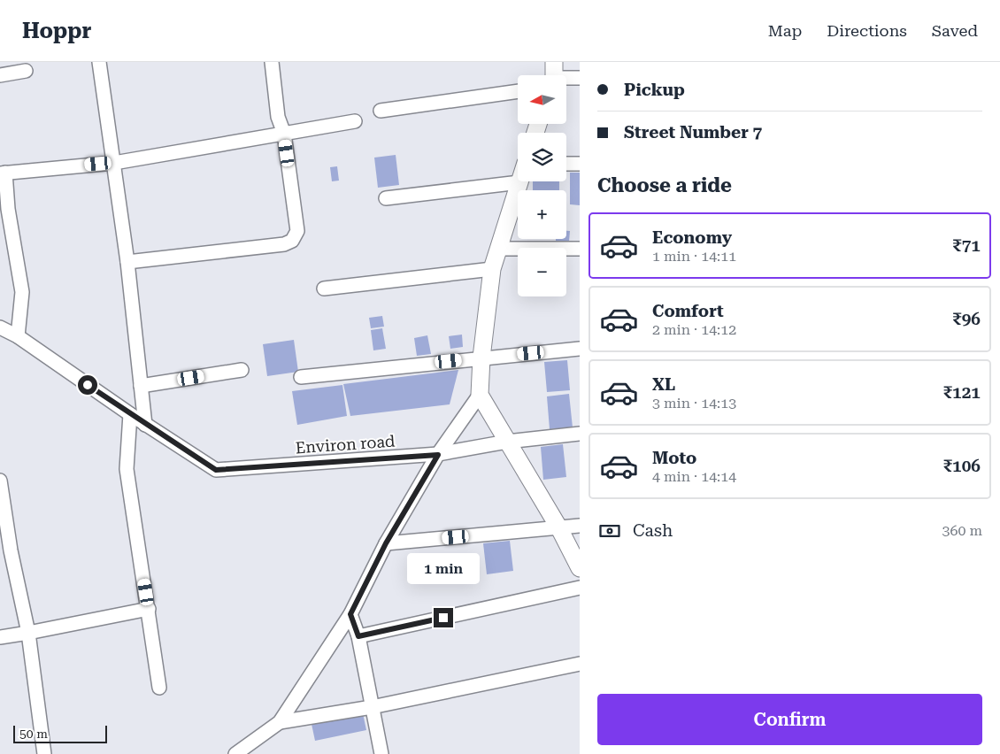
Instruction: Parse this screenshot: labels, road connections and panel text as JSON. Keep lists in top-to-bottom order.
{
  "streets": {
    "street": ["Environ road"]
  },
  "scale_bar": "50 m",
  "north": "left",
  "page": {
    "header": "Hoppr",
    "nav": ["Map", "Directions", "Saved"],
    "banner": ["Pickup", "Street Number 7"],
    "map_buttons": ["+", "−"],
    "heading": "Choose a ride",
    "list": [
      {
        "name": "Economy",
        "note": "1 min · 14:11",
        "value": "₹71"
      },
      {
        "name": "Comfort",
        "note": "2 min · 14:12",
        "value": "₹96"
      },
      {
        "name": "XL",
        "note": "3 min · 14:13",
        "value": "₹121"
      },
      {
        "name": "Moto",
        "note": "4 min · 14:14",
        "value": "₹106"
      }
    ],
    "pay": ["Cash", "360 m"],
    "bubble": "1 min",
    "buttons": "Confirm",
    "scale": "50 m"
  }
}
